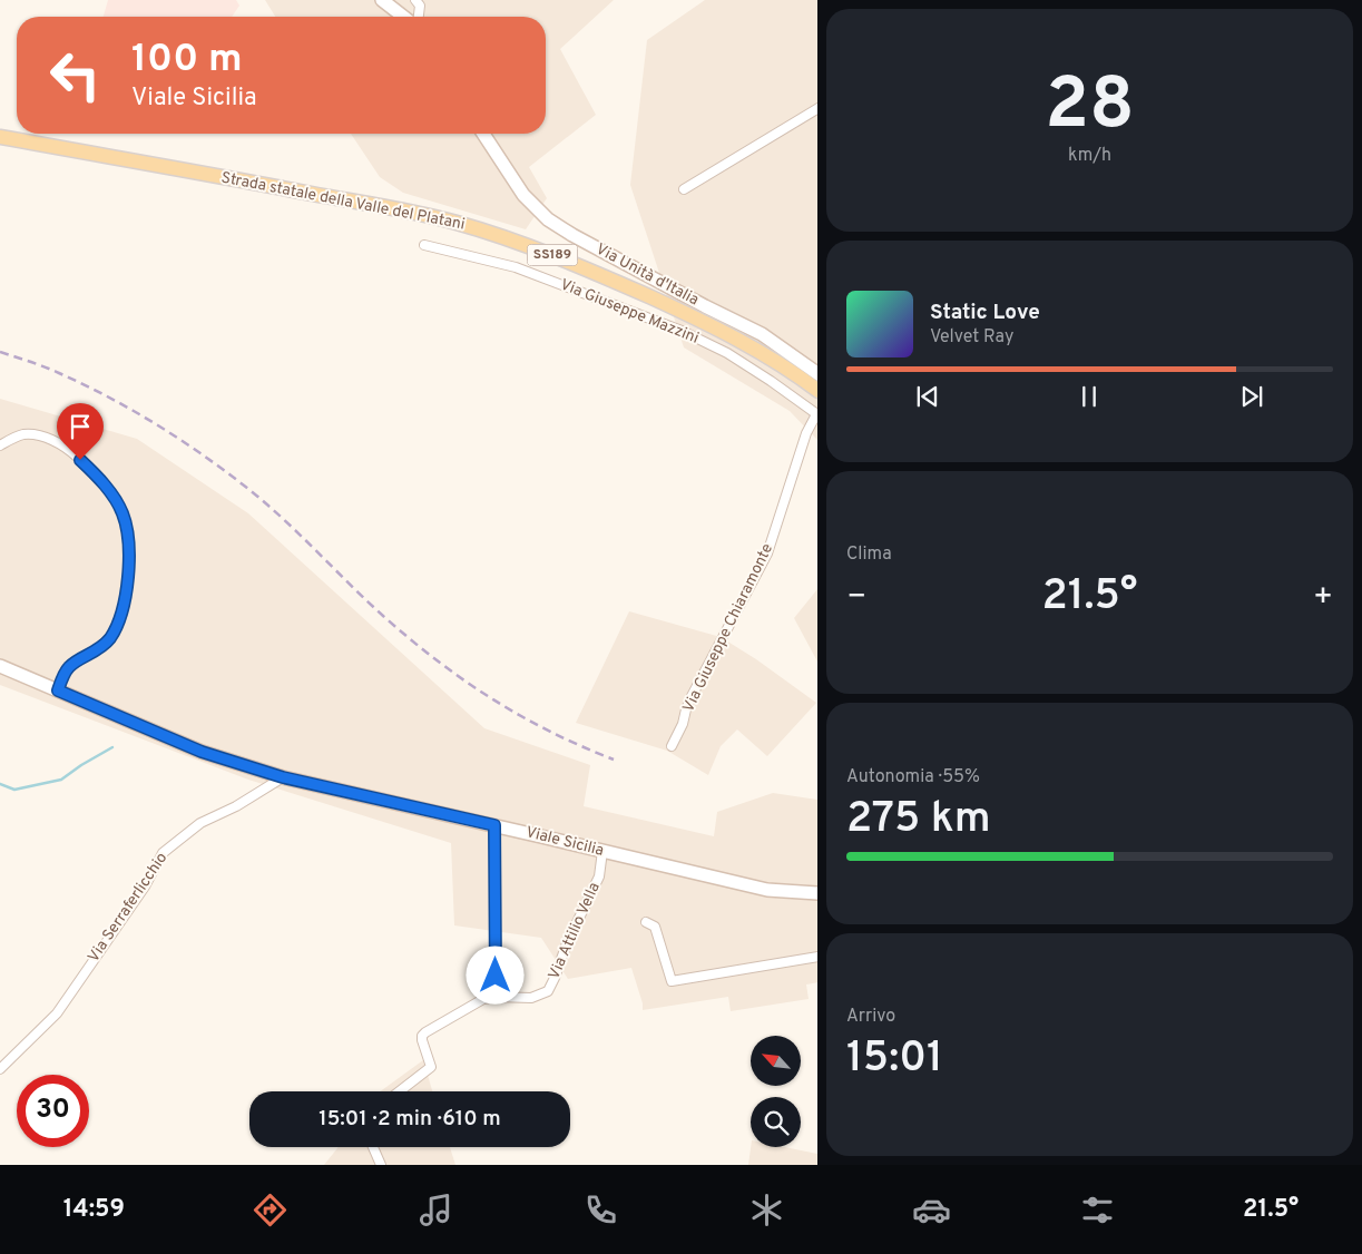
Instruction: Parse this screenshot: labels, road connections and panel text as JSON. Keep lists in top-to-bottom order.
{
  "streets": {
    "main road": ["Strada statale della Valle del Platani", "SS189"],
    "street": [
      "Via Unità d'Italia",
      "Via Giuseppe Mazzini",
      "Via Giuseppe Chiaramonte",
      "Viale Sicilia",
      "Via Serraferlicchio",
      "Via Attilio Vella"
    ]
  },
  "crossings": [
    ["Via Giuseppe Mazzini", "Via Giuseppe Chiaramonte"],
    ["Viale Sicilia", "Via Serraferlicchio"],
    ["Viale Sicilia", "Via Attilio Vella"]
  ],
  "north": "top left",
  "page": {
    "tile": [
      ["28", "km/h"],
      "Clima",
      ["Autonomia · 55%", "275 km"],
      ["Arrivo", "15:01"]
    ],
    "turn": ["100 m", "Viale Sicilia"],
    "song": ["Static Love", "Velvet Ray"],
    "heat": ["−", "21.5°", "+"],
    "limit": "30",
    "trip": "15:01 · 2 min · 610 m",
    "tabs": ["14:59", "21.5°"]
  }
}
